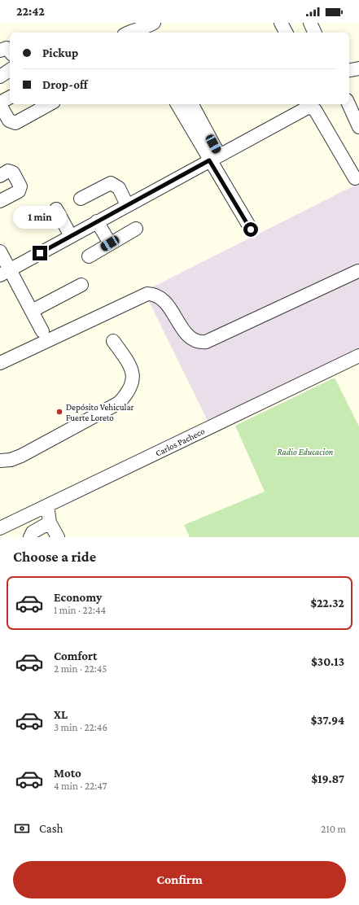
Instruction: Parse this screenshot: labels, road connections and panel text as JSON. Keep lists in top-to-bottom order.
{
  "streets": {
    "street": ["Carlos Pacheco"]
  },
  "parks": ["Radio Educacion"],
  "places": ["Depósito Vehicular Fuerte Loreto"],
  "page": {
    "status": "22:42",
    "banner": ["Pickup", "Drop-off"],
    "bubble": "1 min",
    "heading": "Choose a ride",
    "list": [
      {
        "name": "Economy",
        "note": "1 min · 22:44",
        "value": "$22.32"
      },
      {
        "name": "Comfort",
        "note": "2 min · 22:45",
        "value": "$30.13"
      },
      {
        "name": "XL",
        "note": "3 min · 22:46",
        "value": "$37.94"
      },
      {
        "name": "Moto",
        "note": "4 min · 22:47",
        "value": "$19.87"
      }
    ],
    "pay": ["Cash", "210 m"],
    "buttons": "Confirm"
  }
}
